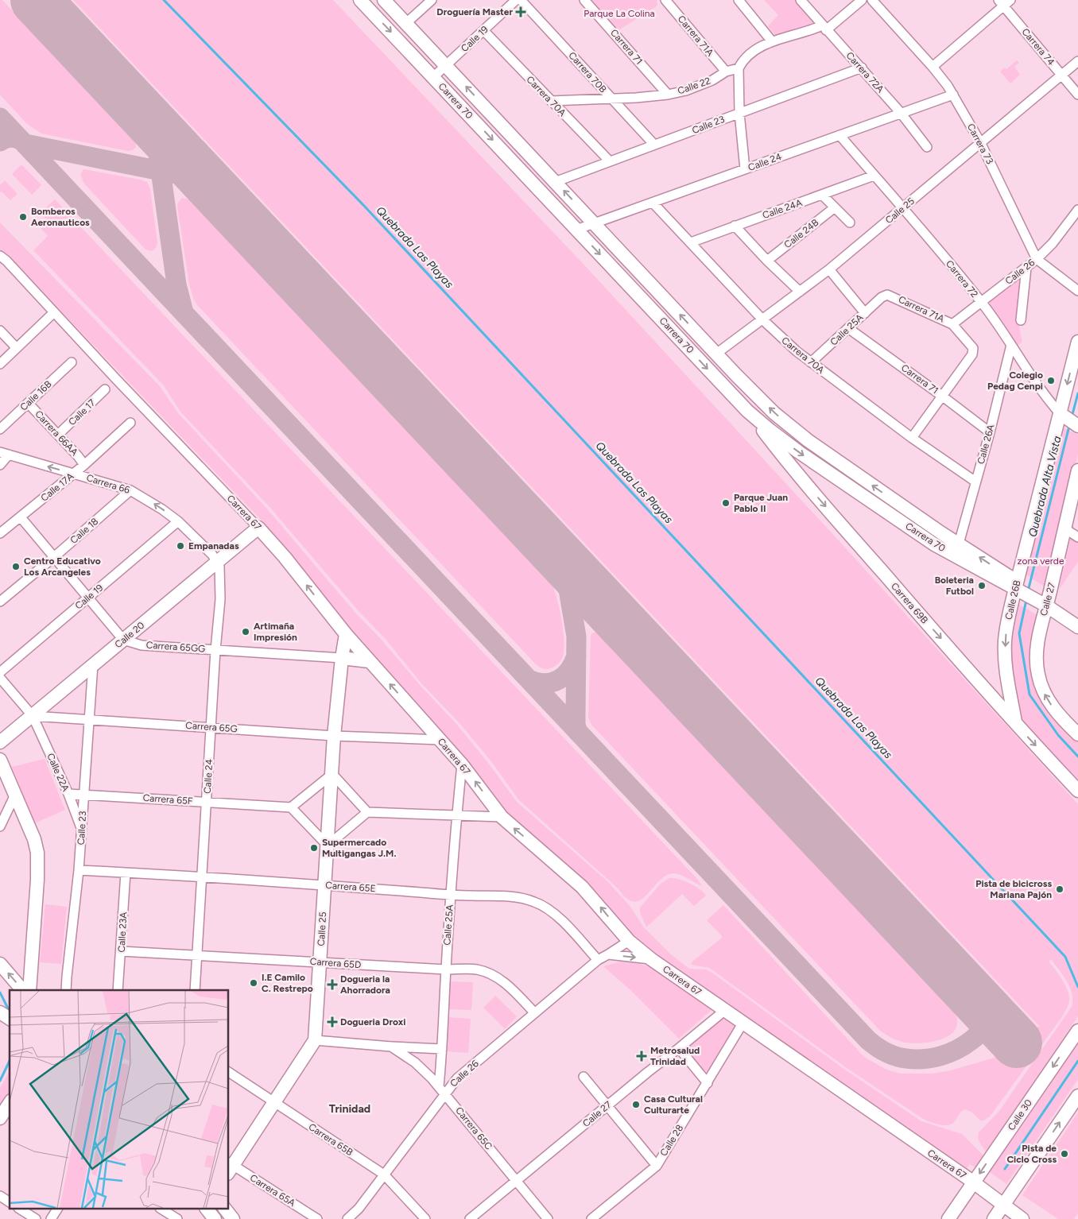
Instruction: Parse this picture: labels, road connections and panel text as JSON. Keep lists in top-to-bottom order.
{
  "streets": {
    "street": [
      "Carrera 71A",
      "Calle 19",
      "Carrera 71",
      "Carrera 74",
      "Carrera 70B",
      "Carrera 72A",
      "Calle 22",
      "Carrera 70A",
      "Carrera 70",
      "Calle 23",
      "Carrera 73",
      "Calle 24",
      "Calle 24A",
      "Calle 25",
      "Calle 24B",
      "Calle 26",
      "Carrera 72",
      "Calle 25A",
      "Calle 16B",
      "Calle 17",
      "Carrera 66AA",
      "Calle 26A",
      "Carrera 66",
      "Calle 17A",
      "Carrera 67",
      "Calle 18",
      "Calle 27",
      "Calle 26B",
      "Carrera 69B",
      "Calle 20",
      "Carrera 65GG",
      "Carrera 65G",
      "Calle 22A",
      "Carrera 65F",
      "Carrera 65E",
      "Calle 23A",
      "Carrera 65D",
      "Calle 30",
      "Carrera 65C",
      "Carrera 65B",
      "Calle 28",
      "Carrera 65A"
    ]
  },
  "crossings": [
    ["Carrera 71A", "Carrera 71"],
    ["Carrera 71A", "Calle 22"],
    ["Carrera 71A", "Calle 26"],
    ["Carrera 71A", "Calle 25A"],
    ["Calle 19", "Carrera 70A"],
    ["Calle 19", "Carrera 70"],
    ["Calle 19", "Carrera 66"],
    ["Carrera 71", "Calle 22"],
    ["Carrera 71", "Calle 25A"],
    ["Carrera 71", "Calle 26A"],
    ["Carrera 74", "Calle 25"],
    ["Carrera 70B", "Calle 22"],
    ["Carrera 70B", "Calle 23"],
    ["Carrera 72A", "Calle 23"],
    ["Carrera 72A", "Calle 24"],
    ["Calle 22", "Carrera 70A"],
    ["Carrera 70A", "Calle 23"],
    ["Carrera 70A", "Calle 24"],
    ["Carrera 70A", "Calle 24A"],
    ["Carrera 70A", "Calle 25"],
    ["Carrera 70A", "Calle 25A"],
    ["Carrera 70A", "Calle 26A"],
    ["Carrera 70", "Calle 23"],
    ["Carrera 70", "Calle 24"],
    ["Carrera 70", "Calle 25"],
    ["Carrera 70", "Calle 26A"],
    ["Carrera 70", "Calle 27"],
    ["Carrera 70", "Calle 26B"],
    ["Carrera 70", "Carrera 69B"],
    ["Calle 23", "Calle 20"],
    ["Calle 23", "Carrera 65G"],
    ["Calle 23", "Calle 22A"],
    ["Calle 23", "Carrera 65F"],
    ["Calle 23", "Carrera 65E"],
    ["Carrera 73", "Calle 24"],
    ["Carrera 73", "Calle 25"],
    ["Carrera 73", "Calle 26"],
    ["Calle 24", "Carrera 72"],
    ["Calle 24", "Carrera 66"],
    ["Calle 24", "Calle 20"],
    ["Calle 24", "Carrera 65GG"],
    ["Calle 24", "Carrera 65G"],
    ["Calle 24", "Carrera 65F"],
    ["Calle 24", "Carrera 65E"],
    ["Calle 24", "Carrera 65D"],
    ["Calle 24A", "Carrera 72"],
    ["Calle 25", "Carrera 72"],
    ["Calle 25", "Carrera 67"],
    ["Calle 25", "Carrera 65GG"],
    ["Calle 25", "Carrera 65G"],
    ["Calle 25", "Carrera 65E"],
    ["Calle 25", "Carrera 65D"],
    ["Calle 25", "Carrera 65C"],
    ["Calle 25", "Carrera 65B"],
    ["Calle 25", "Carrera 65A"],
    ["Calle 26", "Carrera 72"],
    ["Calle 26", "Calle 25A"],
    ["Calle 26", "Carrera 67"],
    ["Calle 26", "Carrera 65E"],
    ["Calle 26", "Carrera 65D"],
    ["Calle 26", "Carrera 65C"],
    ["Calle 26", "Carrera 65B"],
    ["Carrera 72", "Calle 26A"],
    ["Carrera 72", "Calle 26B"],
    ["Calle 25A", "Carrera 67"],
    ["Calle 25A", "Carrera 65E"],
    ["Calle 25A", "Carrera 65D"],
    ["Calle 25A", "Carrera 65C"],
    ["Calle 16B", "Carrera 66AA"],
    ["Calle 17", "Carrera 66AA"],
    ["Carrera 66AA", "Calle 17A"],
    ["Carrera 66", "Calle 17A"],
    ["Carrera 66", "Calle 18"],
    ["Carrera 66", "Calle 20"],
    ["Carrera 67", "Calle 27"],
    ["Carrera 67", "Calle 20"],
    ["Carrera 67", "Carrera 65G"],
    ["Carrera 67", "Calle 30"],
    ["Carrera 67", "Calle 28"],
    ["Calle 27", "Carrera 65C"],
    ["Calle 26B", "Carrera 69B"],
    ["Calle 20", "Carrera 65GG"],
    ["Calle 20", "Carrera 65G"],
    ["Calle 20", "Calle 22A"],
    ["Carrera 65G", "Calle 22A"],
    ["Calle 22A", "Carrera 65F"],
    ["Carrera 65E", "Calle 23A"],
    ["Calle 23A", "Carrera 65D"]
  ],
  "one_way": ["Carrera 66", "Calle 26B", "Carrera 69B"],
  "districts": ["Trinidad"],
  "water": ["Quebrada Las Playas", "Quebrada Alta Vista"],
  "parks": ["Parque La Colina", "zona verde"],
  "places": {
    "health": [
      "Droguería Master",
      "Dogueria la Ahorradora",
      "Dogueria Droxi",
      "Metrosalud Trinidad"
    ],
    "other": [
      "Bomberos Aeronauticos",
      "Colegio Pedag Cenpi",
      "Parque Juan Pablo II",
      "Empanadas",
      "Centro Educativo Los Arcangeles",
      "Boleteria Futbol",
      "Artimaña Impresión",
      "Supermercado Multigangas J.M.",
      "Pista de bicicross Mariana Pajón",
      "I.E Camilo C. Restrepo",
      "Casa Cultural Culturarte",
      "Pista de Ciclo Cross"
    ]
  }
}
